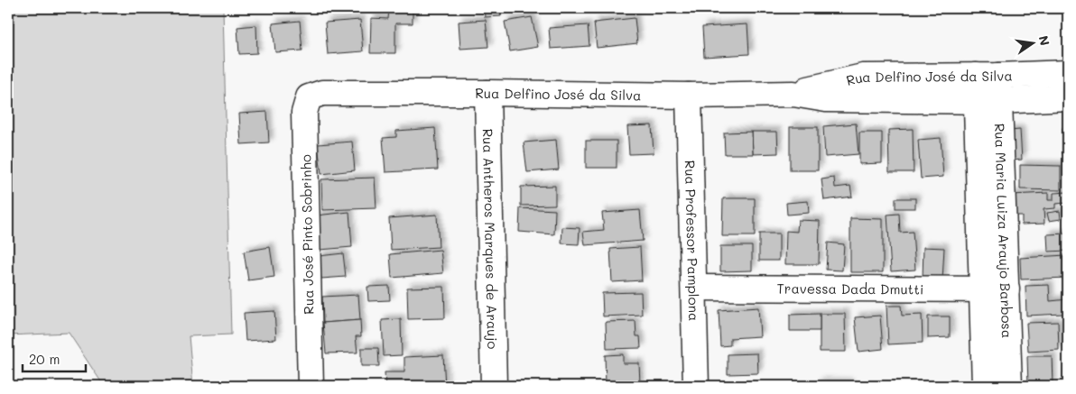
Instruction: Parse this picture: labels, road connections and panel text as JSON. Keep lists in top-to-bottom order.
{
  "streets": {
    "street": [
      "Rua Delfino José da Silva",
      "Rua Maria Luiza Araujo Barbosa",
      "Rua José Pinto Sobrinho",
      "Rua Antheros Marques de Araujo",
      "Rua Professor Pamplona",
      "Travessa Dada Dmutti"
    ]
  },
  "crossings": [
    ["Rua Delfino José da Silva", "Rua Maria Luiza Araujo Barbosa"],
    ["Rua Delfino José da Silva", "Rua José Pinto Sobrinho"],
    ["Rua Delfino José da Silva", "Rua Antheros Marques de Araujo"],
    ["Rua Delfino José da Silva", "Rua Professor Pamplona"],
    ["Rua Maria Luiza Araujo Barbosa", "Travessa Dada Dmutti"],
    ["Rua Professor Pamplona", "Travessa Dada Dmutti"]
  ],
  "scale_bar": "20 m",
  "north": "right"
}
